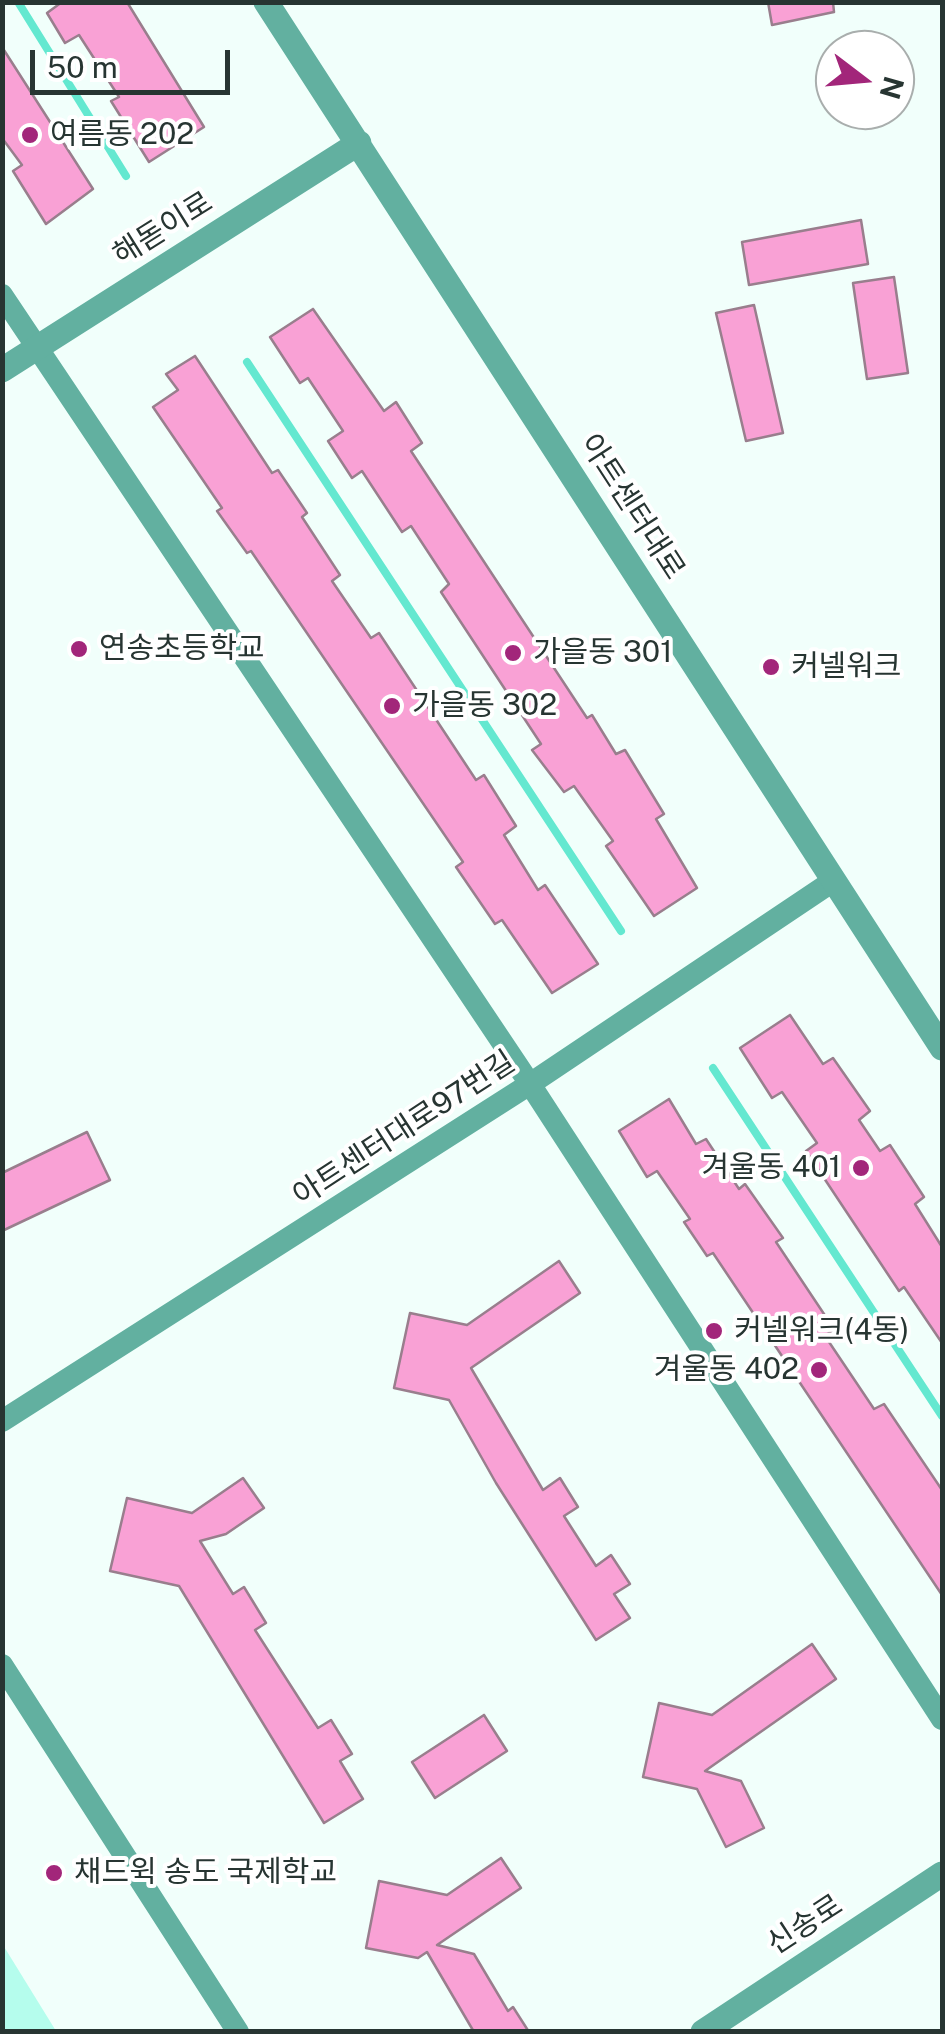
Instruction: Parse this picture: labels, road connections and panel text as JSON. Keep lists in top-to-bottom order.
{
  "streets": {
    "street": [
      "해돋이로",
      "아트센터대로",
      "아트센터대로97번길",
      "신송로"
    ]
  },
  "crossings": [
    ["해돋이로", "아트센터대로"],
    ["아트센터대로", "아트센터대로97번길"]
  ],
  "places": [
    "여름동 202",
    "연송초등학교",
    "가을동 301",
    "커넬워크",
    "가을동 302",
    "겨울동 401",
    "커넬워크(4동)",
    "겨울동 402",
    "채드윅 송도 국제학교"
  ],
  "scale_bar": "50 m",
  "north": "right"
}
